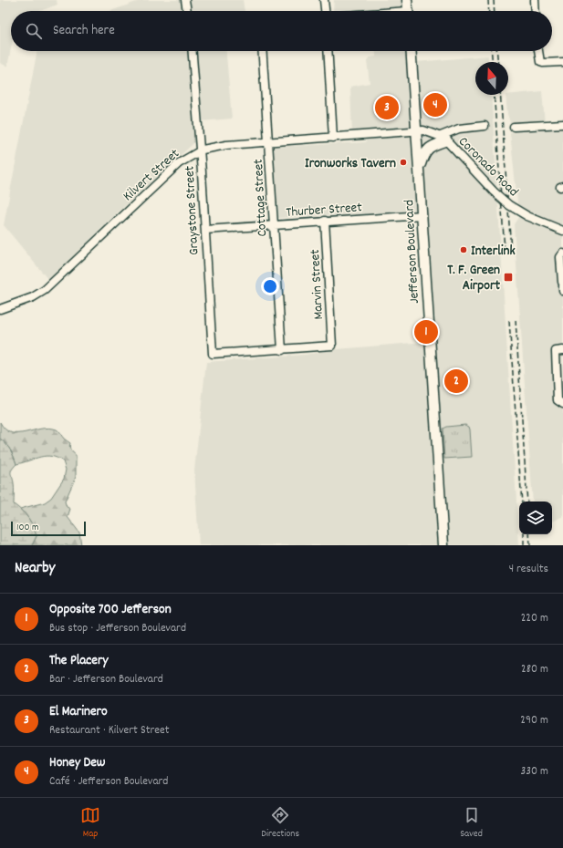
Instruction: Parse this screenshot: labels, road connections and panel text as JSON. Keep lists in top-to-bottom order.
{
  "streets": {
    "main road": ["Jefferson Boulevard"],
    "street": [
      "Coronado Road",
      "Kilvert Street",
      "Cottage Street",
      "Thurber Street",
      "Graystone Street",
      "Marvin Street"
    ]
  },
  "crossings": [
    ["Coronado Road", "Kilvert Street"],
    ["Coronado Road", "Jefferson Boulevard"],
    ["Kilvert Street", "Cottage Street"],
    ["Kilvert Street", "Graystone Street"],
    ["Kilvert Street", "Jefferson Boulevard"],
    ["Cottage Street", "Thurber Street"],
    ["Cottage Street", "Graystone Street"],
    ["Cottage Street", "Marvin Street"],
    ["Thurber Street", "Graystone Street"],
    ["Thurber Street", "Jefferson Boulevard"],
    ["Thurber Street", "Marvin Street"],
    ["Graystone Street", "Marvin Street"]
  ],
  "places": {
    "other": ["Ironworks Tavern", "Interlink"],
    "transit": ["T. F. Green Airport"]
  },
  "scale_bar": "100 m",
  "north": "top",
  "page": {
    "search": "Search here",
    "pins": [
      "4",
      "3",
      "1",
      "2"
    ],
    "scale": "100 m",
    "heading": ["Nearby", "4 results"],
    "list": [
      {
        "mark": "1",
        "name": "Opposite 700 Jefferson",
        "note": "Bus stop · Jefferson Boulevard",
        "value": "220 m"
      },
      {
        "mark": "2",
        "name": "The Placery",
        "note": "Bar · Jefferson Boulevard",
        "value": "280 m"
      },
      {
        "mark": "3",
        "name": "El Marinero",
        "note": "Restaurant · Kilvert Street",
        "value": "290 m"
      },
      {
        "mark": "4",
        "name": "Honey Dew",
        "note": "Café · Jefferson Boulevard",
        "value": "330 m"
      }
    ],
    "nav": ["Map", "Directions", "Saved"]
  }
}
